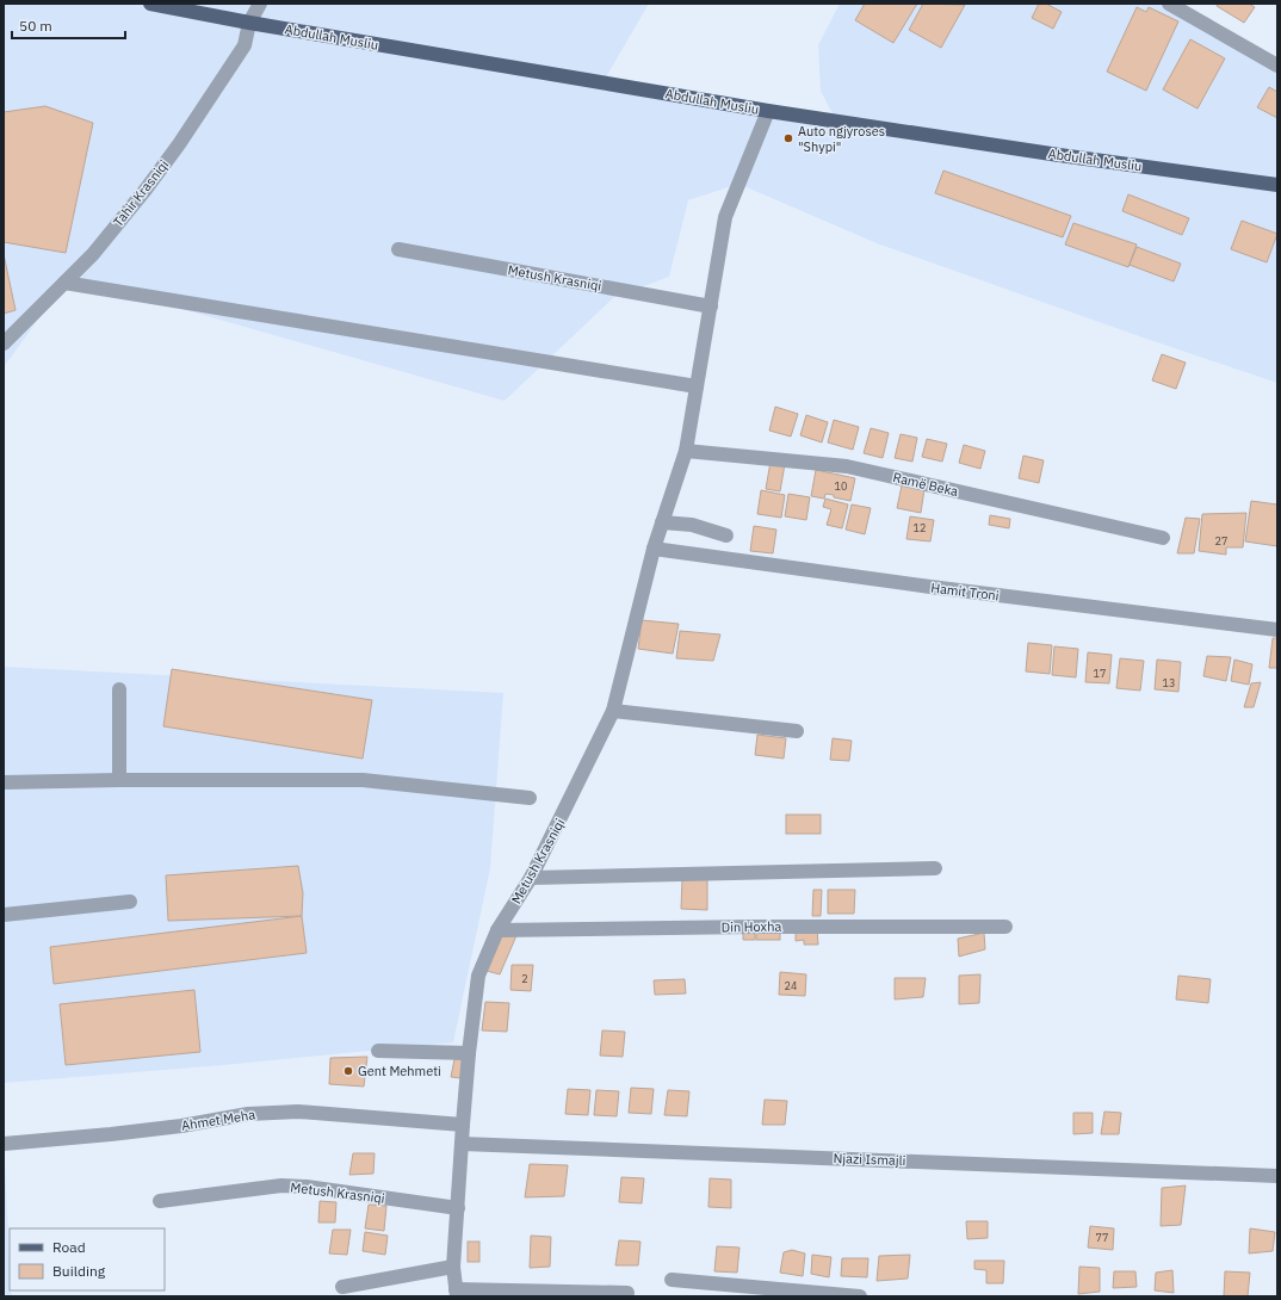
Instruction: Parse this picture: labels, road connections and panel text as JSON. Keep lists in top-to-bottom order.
{
  "streets": {
    "main road": ["Abdullah Musliu"],
    "street": [
      "Tahir Krasniqi",
      "Metush Krasniqi",
      "Ramë Beka",
      "Hamit Troni",
      "Din Hoxha",
      "Ahmet Meha",
      "Njazi Ismajli"
    ]
  },
  "crossings": [
    ["Abdullah Musliu", "Tahir Krasniqi"],
    ["Abdullah Musliu", "Metush Krasniqi"],
    ["Metush Krasniqi", "Ramë Beka"],
    ["Metush Krasniqi", "Hamit Troni"],
    ["Metush Krasniqi", "Din Hoxha"],
    ["Metush Krasniqi", "Ahmet Meha"],
    ["Metush Krasniqi", "Njazi Ismajli"]
  ],
  "places": ["Auto ngjyroses \"Shypi\"", "Gent Mehmeti"],
  "house_numbers": [
    "10",
    "12",
    "27",
    "17",
    "13",
    "2",
    "24",
    "77"
  ],
  "legend": ["Road", "Building"],
  "scale_bar": "50 m"
}
